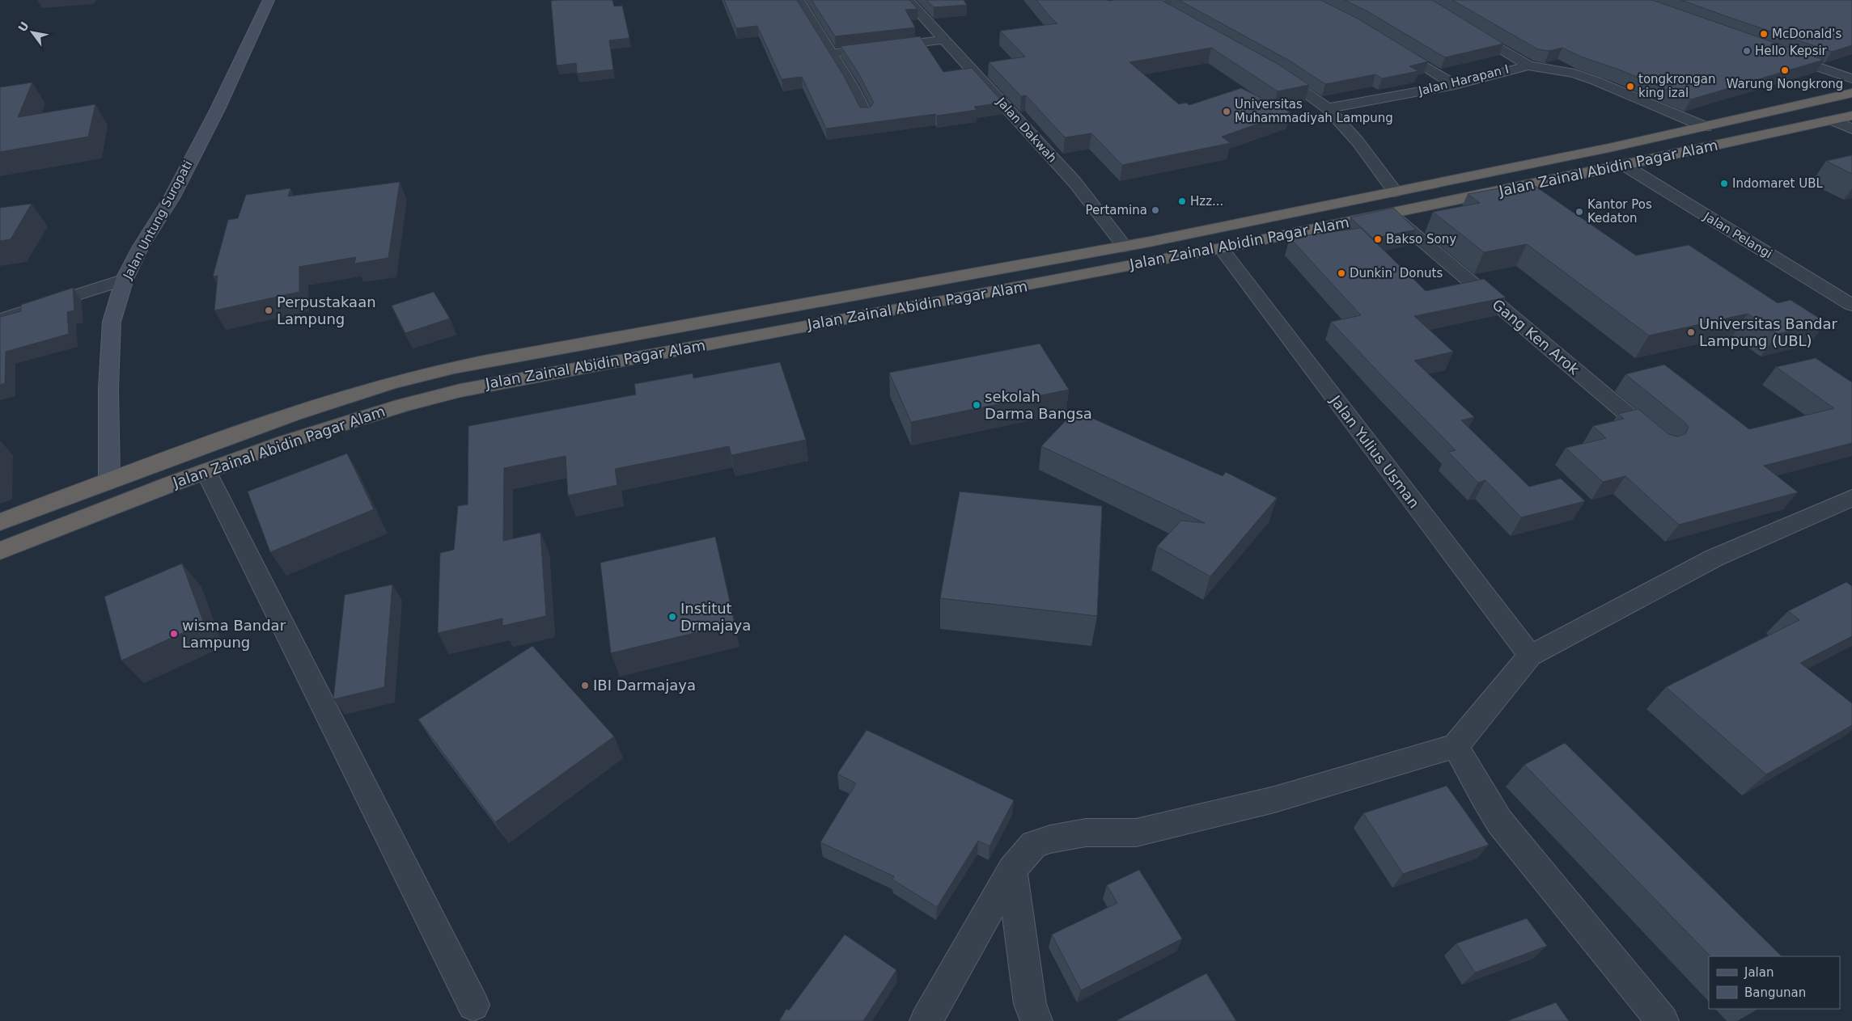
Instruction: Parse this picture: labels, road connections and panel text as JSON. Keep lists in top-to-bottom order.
{
  "streets": {
    "highway": ["Jalan Zainal Abidin Pagar Alam"],
    "main road": ["Jalan Untung Suropati"],
    "street": [
      "Jalan Harapan I",
      "Jalan Dakwah",
      "Jalan Pelangi",
      "Gang Ken Arok",
      "Jalan Yulius Usman"
    ]
  },
  "crossings": [
    ["Jalan Harapan I", "Jalan Zainal Abidin Pagar Alam"],
    ["Jalan Dakwah", "Jalan Zainal Abidin Pagar Alam"],
    ["Jalan Zainal Abidin Pagar Alam", "Jalan Untung Suropati"],
    ["Jalan Zainal Abidin Pagar Alam", "Jalan Pelangi"],
    ["Jalan Zainal Abidin Pagar Alam", "Gang Ken Arok"],
    ["Jalan Zainal Abidin Pagar Alam", "Jalan Yulius Usman"]
  ],
  "places": [
    "McDonald's",
    "Hello Kepsir",
    "Warung Nongkrong",
    "tongkrongan king izal",
    "Universitas Muhammadiyah Lampung",
    "Indomaret UBL",
    "Hzz...",
    "Pertamina",
    "Kantor Pos Kedaton",
    "Bakso Sony",
    "Dunkin' Donuts",
    "Perpustakaan Lampung",
    "Universitas Bandar Lampung (UBL)",
    "sekolah Darma Bangsa",
    "Institut Drmajaya",
    "wisma Bandar Lampung",
    "IBI Darmajaya"
  ],
  "legend": ["Jalan", "Bangunan"],
  "north": "top left"
}
